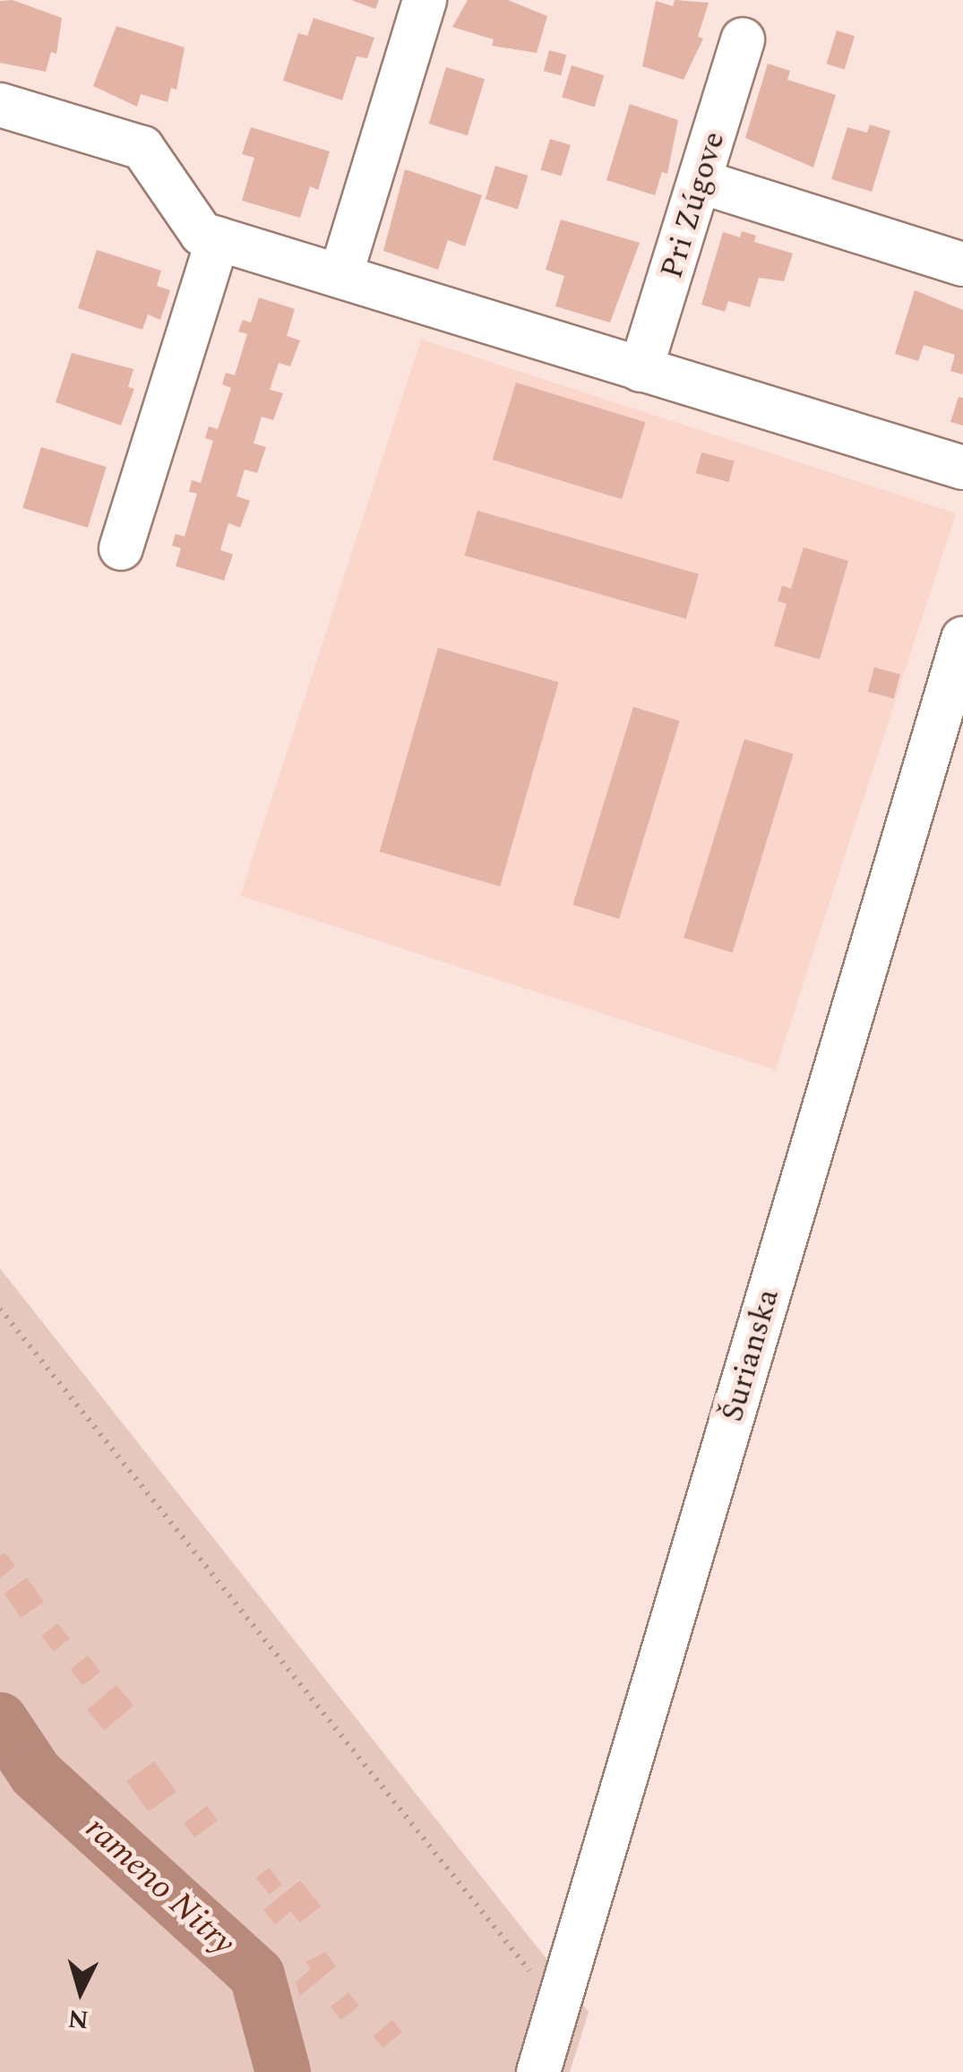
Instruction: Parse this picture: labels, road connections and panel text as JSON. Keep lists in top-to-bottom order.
{
  "streets": {
    "street": ["Pri Zúgove", "Šurianska"]
  },
  "water": ["rameno Nitry"],
  "north": "bottom"
}
